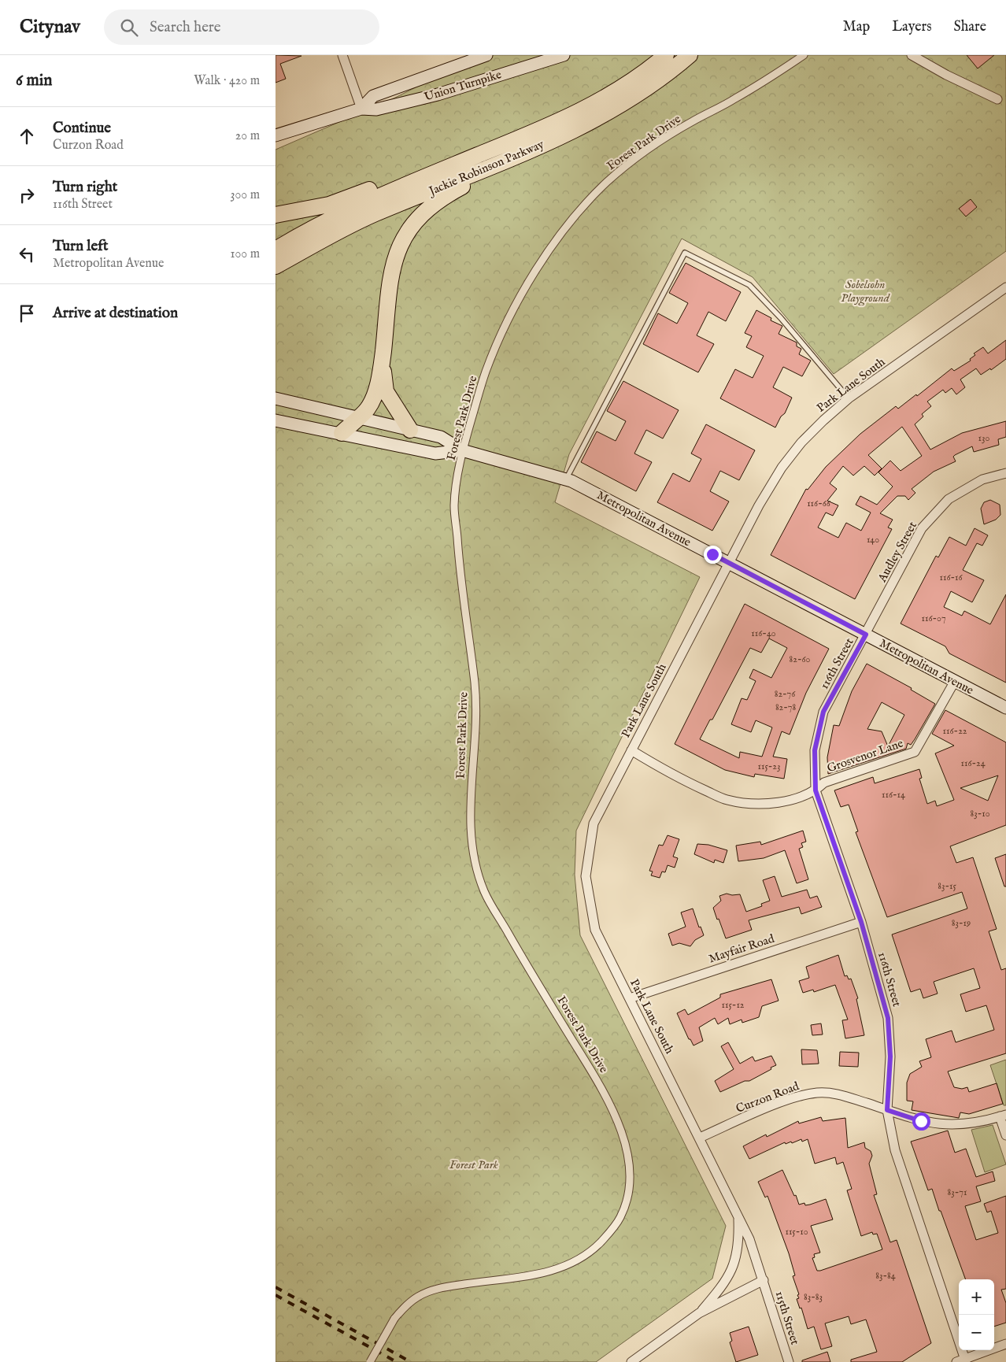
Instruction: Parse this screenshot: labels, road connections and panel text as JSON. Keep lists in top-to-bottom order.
{
  "streets": {
    "highway": ["Jackie Robinson Parkway"],
    "main road": ["Union Turnpike", "Metropolitan Avenue"],
    "street": [
      "Forest Park Drive",
      "Park Lane South",
      "Audley Street",
      "116th Street",
      "Grosvenor Lane",
      "Mayfair Road",
      "Curzon Road",
      "115th Street"
    ]
  },
  "crossings": [
    ["Forest Park Drive", "Metropolitan Avenue"],
    ["Park Lane South", "Metropolitan Avenue"],
    ["Park Lane South", "Grosvenor Lane"],
    ["Park Lane South", "Mayfair Road"],
    ["Park Lane South", "Curzon Road"],
    ["Park Lane South", "115th Street"],
    ["Metropolitan Avenue", "Audley Street"],
    ["Metropolitan Avenue", "116th Street"],
    ["Metropolitan Avenue", "Grosvenor Lane"],
    ["Audley Street", "116th Street"],
    ["116th Street", "Grosvenor Lane"],
    ["116th Street", "Mayfair Road"],
    ["116th Street", "Curzon Road"]
  ],
  "parks": ["Sobelsohn Playground", "Forest Park"],
  "house_numbers": [
    "130",
    "116-66",
    "140",
    "116-16",
    "116-07",
    "116-40",
    "82-60",
    "82-76",
    "82-78",
    "116-22",
    "116-24",
    "115-23",
    "116-14",
    "83-10",
    "83-15",
    "83-19",
    "115-12",
    "83-71",
    "115-10",
    "83-84",
    "83-83"
  ],
  "page": {
    "header": "Citynav",
    "search": "Search here",
    "nav": ["Map", "Layers", "Share"],
    "heading": ["6 min", "Walk · 420 m"],
    "list": [
      ["Continue", "Curzon Road", "20 m"],
      ["Turn right", "116th Street", "300 m"],
      ["Turn left", "Metropolitan Avenue", "100 m"],
      "Arrive at destination"
    ],
    "map_buttons": ["+", "−"]
  }
}
